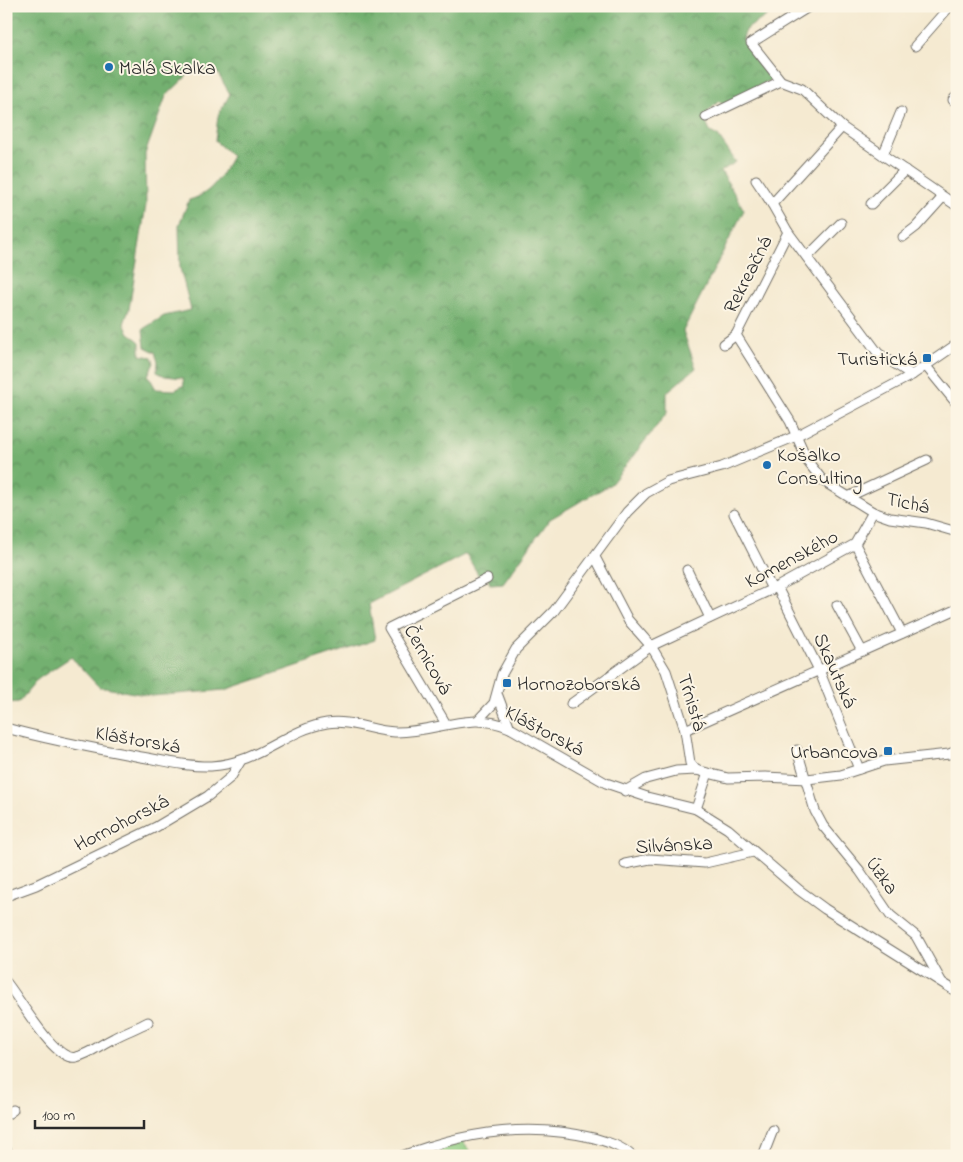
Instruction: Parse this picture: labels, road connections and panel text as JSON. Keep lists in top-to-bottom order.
{
  "streets": {
    "street": [
      "Rekreačná",
      "Tichá",
      "Komenského",
      "Černicová",
      "Skautská",
      "Tŕnistá",
      "Kláštorská",
      "Hornohorská",
      "Silvánska",
      "Úzka"
    ]
  },
  "crossings": [
    ["Rekreačná", "Tichá"],
    ["Tichá", "Komenského"],
    ["Komenského", "Skautská"],
    ["Komenského", "Tŕnistá"],
    ["Černicová", "Kláštorská"],
    ["Kláštorská", "Hornohorská"],
    ["Kláštorská", "Silvánska"],
    ["Kláštorská", "Úzka"]
  ],
  "places": {
    "other": ["Malá Skalka", "Košalko Consulting"],
    "transit": ["Turistická", "Hornozoborská", "Urbancova"]
  },
  "scale_bar": "100 m"
}
